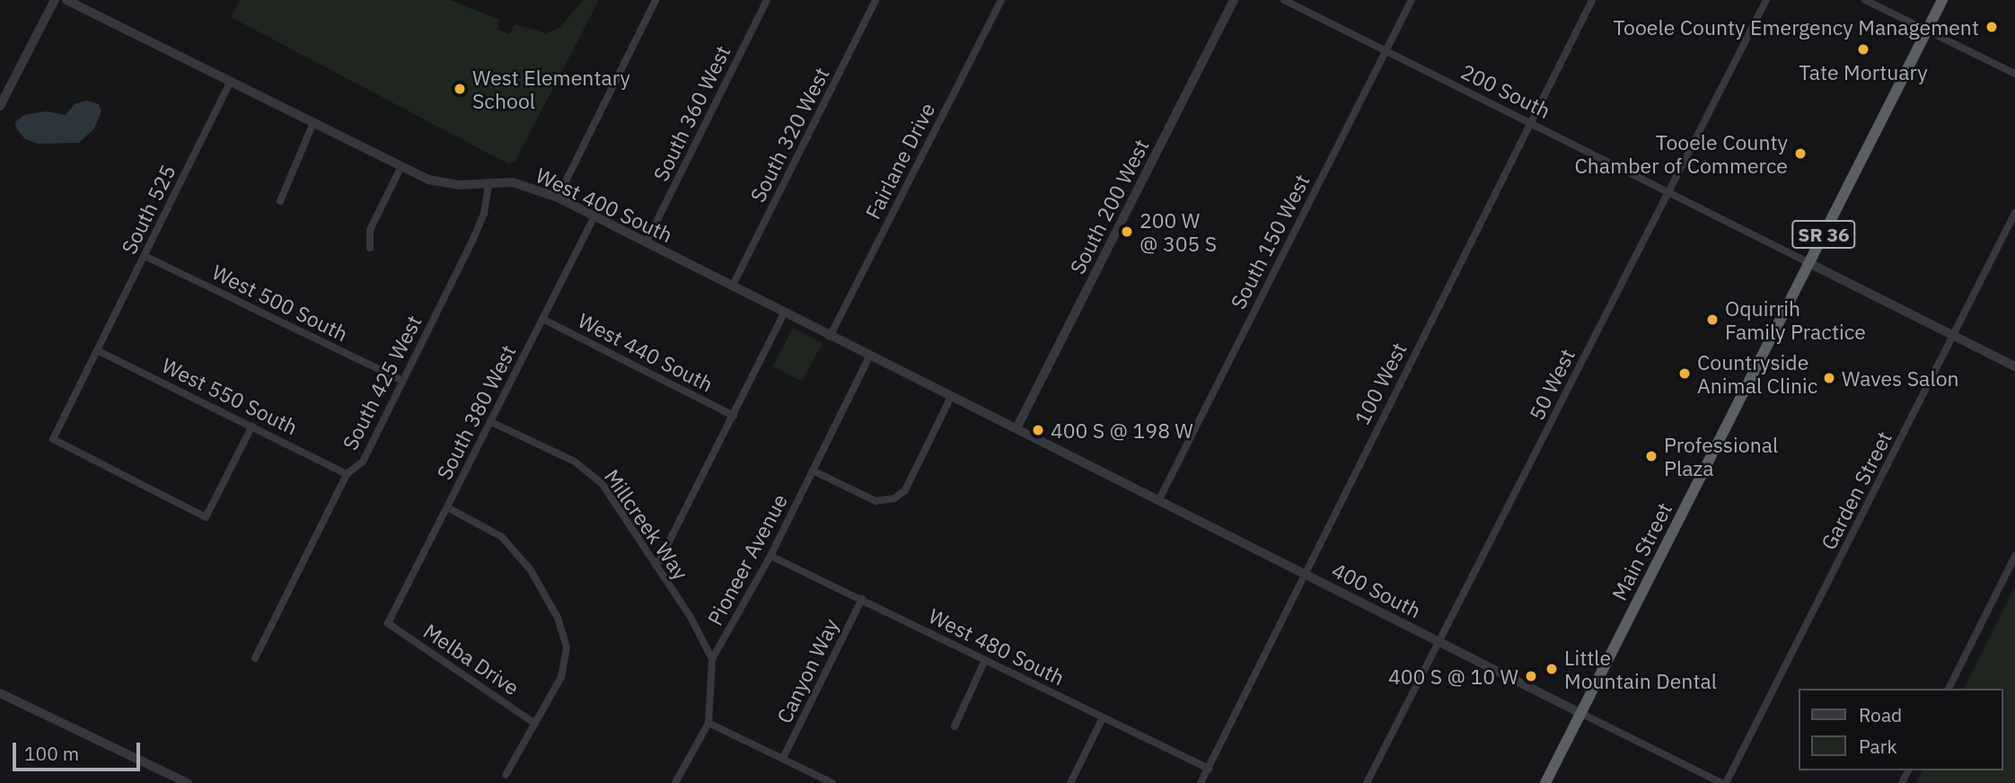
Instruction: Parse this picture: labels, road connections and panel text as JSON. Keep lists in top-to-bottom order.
{
  "streets": {
    "highway": ["SR 36", "Main Street"],
    "street": [
      "200 South",
      "South 360 West",
      "South 320 West",
      "Fairlane Drive",
      "West 400 South",
      "South 200 West",
      "South 525",
      "South 150 West",
      "West 500 South",
      "West 440 South",
      "South 425 West",
      "100 West",
      "50 West",
      "West 550 South",
      "South 380 West",
      "Garden Street",
      "Millcreek Way",
      "Pioneer Avenue",
      "400 South",
      "West 480 South",
      "Melba Drive",
      "Canyon Way"
    ]
  },
  "crossings": [
    ["200 South", "South 150 West"],
    ["200 South", "100 West"],
    ["200 South", "50 West"],
    ["200 South", "Garden Street"],
    ["200 South", "Main Street"],
    ["South 360 West", "West 400 South"],
    ["South 320 West", "West 400 South"],
    ["Fairlane Drive", "West 400 South"],
    ["West 400 South", "South 200 West"],
    ["West 400 South", "South 525"],
    ["West 400 South", "South 425 West"],
    ["West 400 South", "South 380 West"],
    ["West 400 South", "Pioneer Avenue"],
    ["West 400 South", "400 South"],
    ["South 200 West", "400 South"],
    ["South 525", "West 500 South"],
    ["South 525", "West 550 South"],
    ["South 150 West", "400 South"],
    ["West 500 South", "South 425 West"],
    ["West 440 South", "South 380 West"],
    ["South 425 West", "West 550 South"],
    ["100 West", "400 South"],
    ["100 West", "West 480 South"],
    ["50 West", "400 South"],
    ["South 380 West", "Millcreek Way"],
    ["South 380 West", "Melba Drive"],
    ["Millcreek Way", "Pioneer Avenue"],
    ["Main Street", "400 South"],
    ["Pioneer Avenue", "West 480 South"],
    ["West 480 South", "Canyon Way"]
  ],
  "places": [
    "Tooele County Emergency Management",
    "Tate Mortuary",
    "West Elementary School",
    "Tooele County Chamber of Commerce",
    "200 W @ 305 S",
    "Oquirrih Family Practice",
    "Countryside Animal Clinic",
    "Waves Salon",
    "400 S @ 198 W",
    "Professional Plaza",
    "Little Mountain Dental",
    "400 S @ 10 W"
  ],
  "legend": ["Road", "Park"],
  "scale_bar": "100 m"
}
